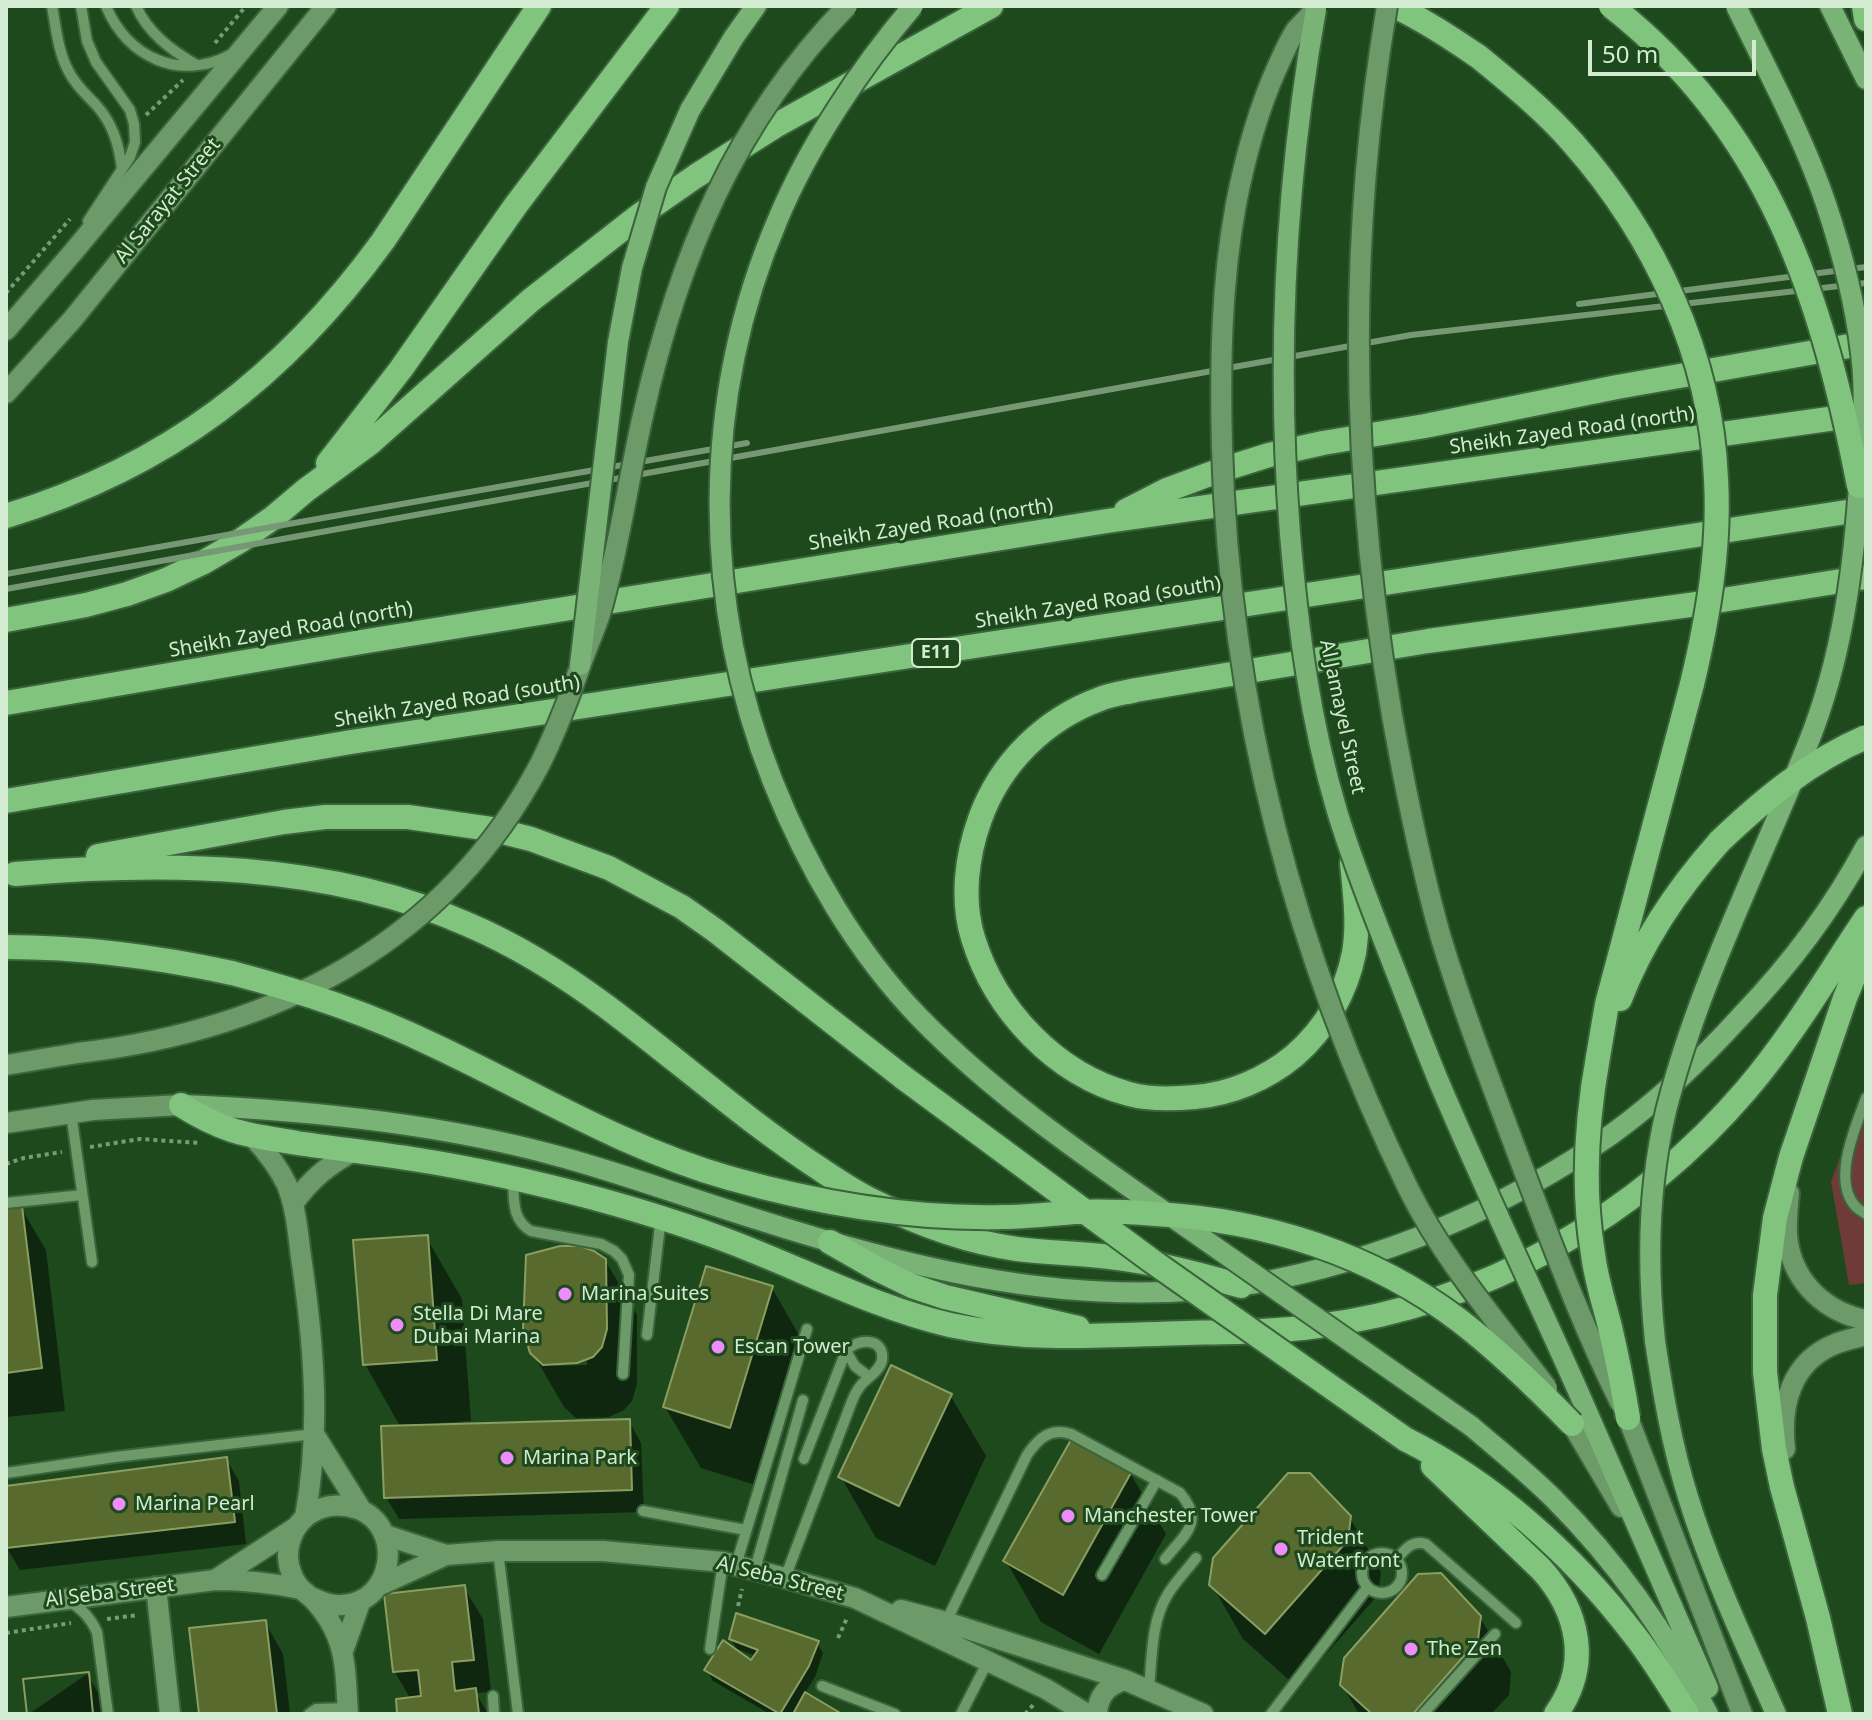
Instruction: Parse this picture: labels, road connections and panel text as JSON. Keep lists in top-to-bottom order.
{
  "streets": {
    "highway": ["Sheikh Zayed Road (north)", "Sheikh Zayed Road (south)", "E11"],
    "main road": ["Al Jamayel Street"],
    "street": ["Al Sarayat Street", "Al Seba Street"]
  },
  "places": [
    "Marina Suites",
    "Stella Di Mare Dubai Marina",
    "Escan Tower",
    "Marina Park",
    "Marina Pearl",
    "Manchester Tower",
    "Trident Waterfront",
    "The Zen"
  ],
  "scale_bar": "50 m"
}
